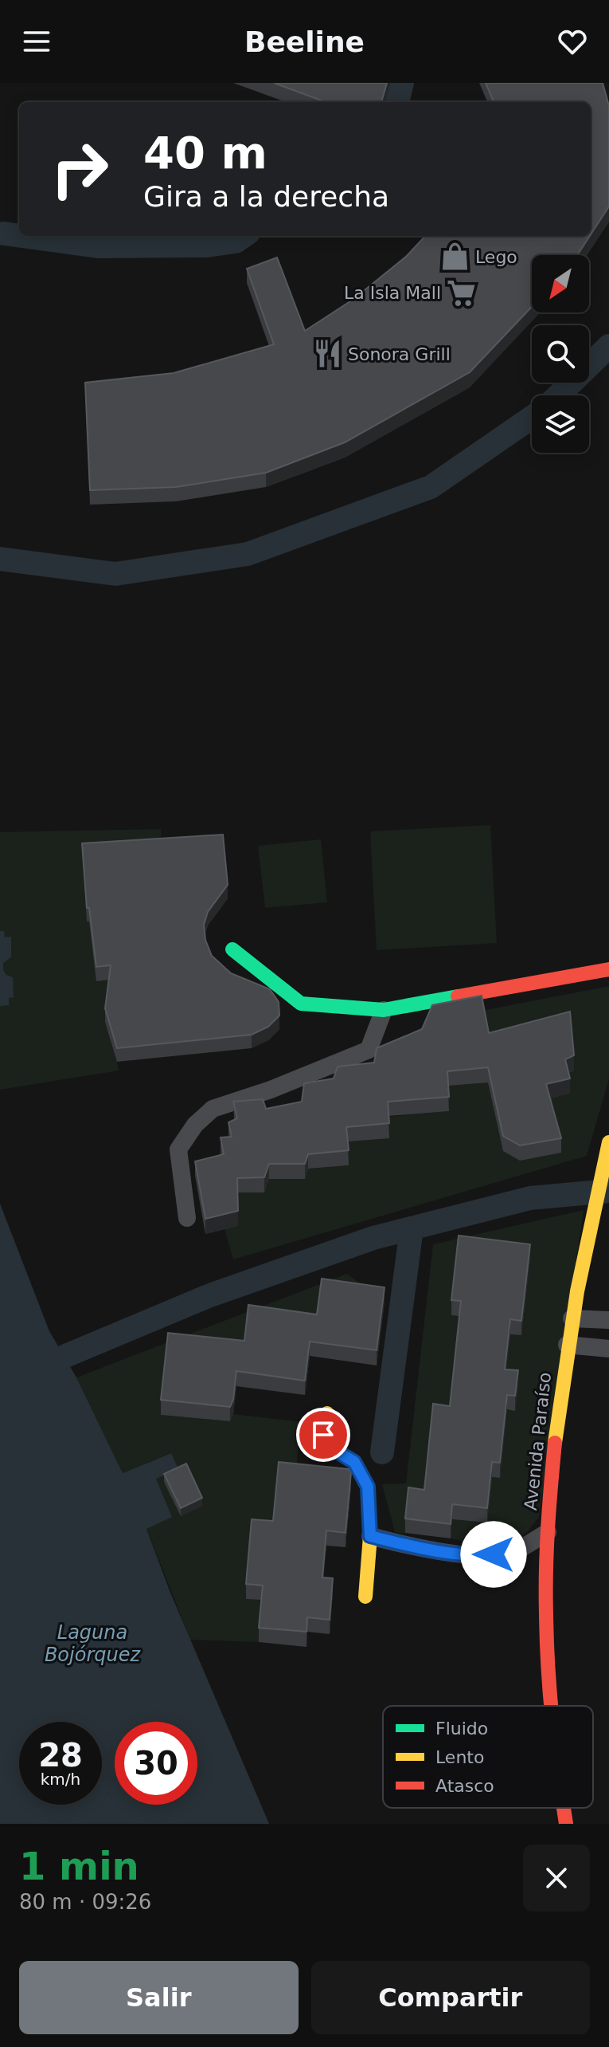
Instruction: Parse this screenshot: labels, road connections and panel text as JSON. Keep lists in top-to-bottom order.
{
  "streets": {
    "street": ["Avenida Paraíso"]
  },
  "water": ["Laguna Bojórquez"],
  "places": {
    "shop": ["Lego"],
    "supermarket": ["La Isla Mall"],
    "restaurant": ["Sonora Grill"]
  },
  "legend": ["Fluido", "Lento", "Atasco"],
  "north": "bottom left",
  "page": {
    "header": "Beeline",
    "turn": ["40 m", "Gira a la derecha"],
    "speed": "28 km/h",
    "limit": "30",
    "heading": ["1 min", "80 m · 09:26"],
    "buttons": ["Salir", "Compartir"]
  }
}
